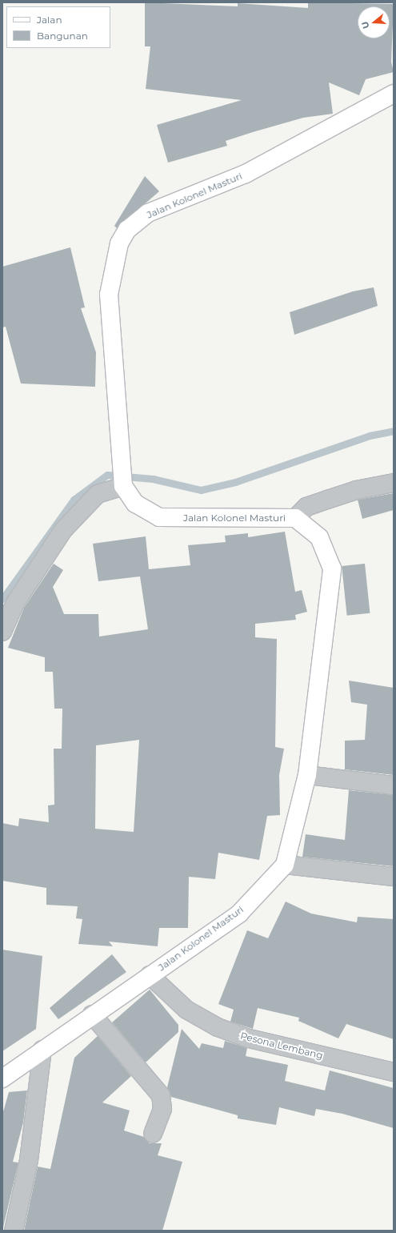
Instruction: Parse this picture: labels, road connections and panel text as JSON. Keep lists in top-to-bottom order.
{
  "streets": {
    "main road": ["Jalan Kolonel Masturi"],
    "street": ["Pesona Lembang"]
  },
  "crossings": [
    ["Jalan Kolonel Masturi", "Pesona Lembang"]
  ],
  "legend": ["Jalan", "Bangunan"],
  "north": "left"
}
